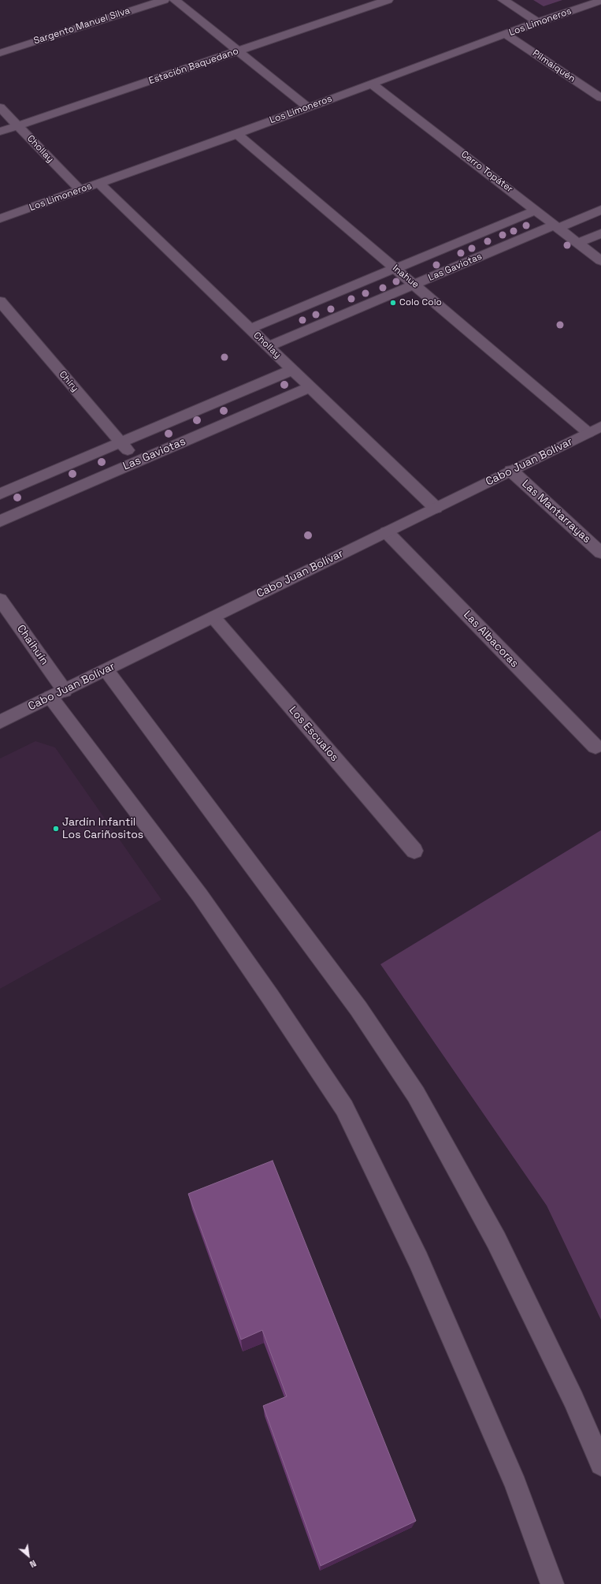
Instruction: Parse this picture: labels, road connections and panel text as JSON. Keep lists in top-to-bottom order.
{
  "streets": {
    "street": [
      "Los Limoneros",
      "Sargento Manuel Silva",
      "Estación Baquedano",
      "Pilmaiquén",
      "Chollay",
      "Cerro Topáter",
      "Las Gaviotas",
      "Inahue",
      "Chiry",
      "Cabo Juan Bolívar",
      "Las Mantarrayas",
      "Las Albacoras",
      "Chaihuín",
      "Los Escualos"
    ]
  },
  "crossings": [
    ["Los Limoneros", "Pilmaiquén"],
    ["Los Limoneros", "Chollay"],
    ["Los Limoneros", "Cerro Topáter"],
    ["Los Limoneros", "Inahue"],
    ["Estación Baquedano", "Chollay"],
    ["Chollay", "Las Gaviotas"],
    ["Chollay", "Cabo Juan Bolívar"],
    ["Cerro Topáter", "Las Gaviotas"],
    ["Las Gaviotas", "Inahue"],
    ["Las Gaviotas", "Chiry"],
    ["Inahue", "Cabo Juan Bolívar"],
    ["Cabo Juan Bolívar", "Las Mantarrayas"],
    ["Cabo Juan Bolívar", "Las Albacoras"],
    ["Cabo Juan Bolívar", "Chaihuín"],
    ["Cabo Juan Bolívar", "Los Escualos"]
  ],
  "places": ["Colo Colo", "Jardín Infantil Los Cariñositos"],
  "north": "bottom right"
}
